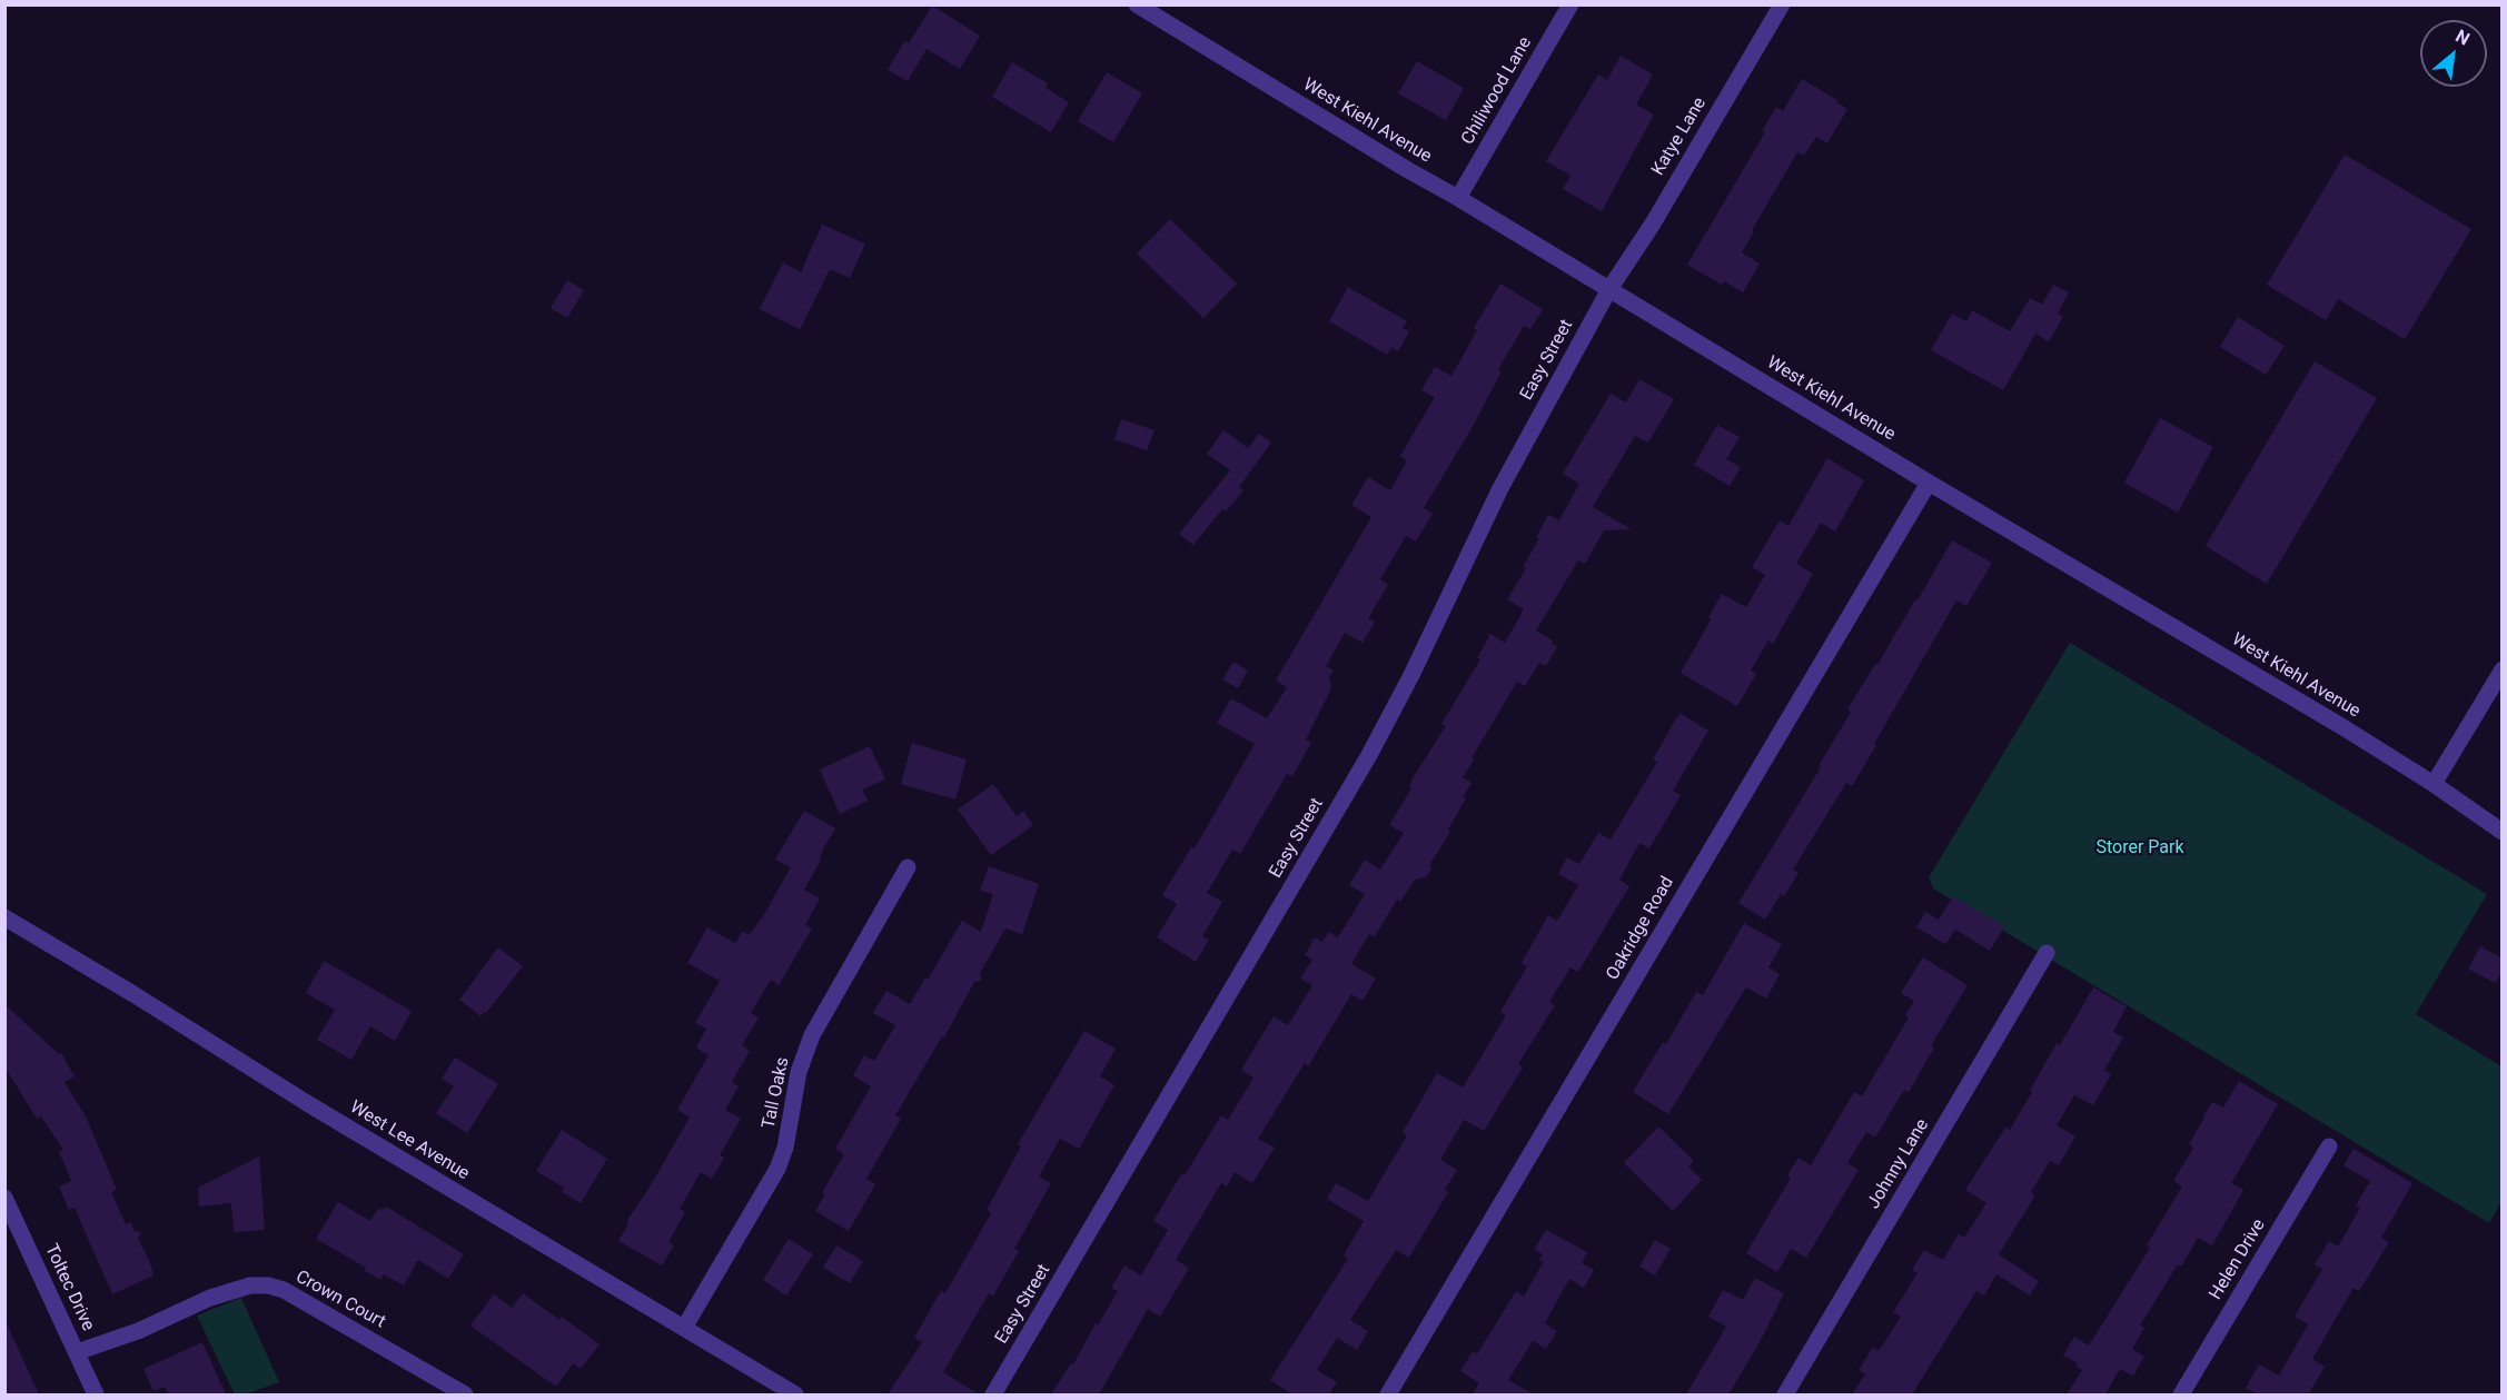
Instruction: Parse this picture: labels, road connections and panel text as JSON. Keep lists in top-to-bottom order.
{
  "streets": {
    "street": [
      "Chiliwood Lane",
      "West Kiehl Avenue",
      "Katye Lane",
      "Easy Street",
      "Oakridge Road",
      "Tall Oaks",
      "West Lee Avenue",
      "Johnny Lane",
      "Helen Drive",
      "Toltec Drive",
      "Crown Court"
    ]
  },
  "crossings": [
    ["Chiliwood Lane", "West Kiehl Avenue"],
    ["West Kiehl Avenue", "Katye Lane"],
    ["West Kiehl Avenue", "Easy Street"],
    ["West Kiehl Avenue", "Oakridge Road"],
    ["Katye Lane", "Easy Street"],
    ["Tall Oaks", "West Lee Avenue"],
    ["Toltec Drive", "Crown Court"]
  ],
  "parks": ["Storer Park"],
  "north": "top right"
}
